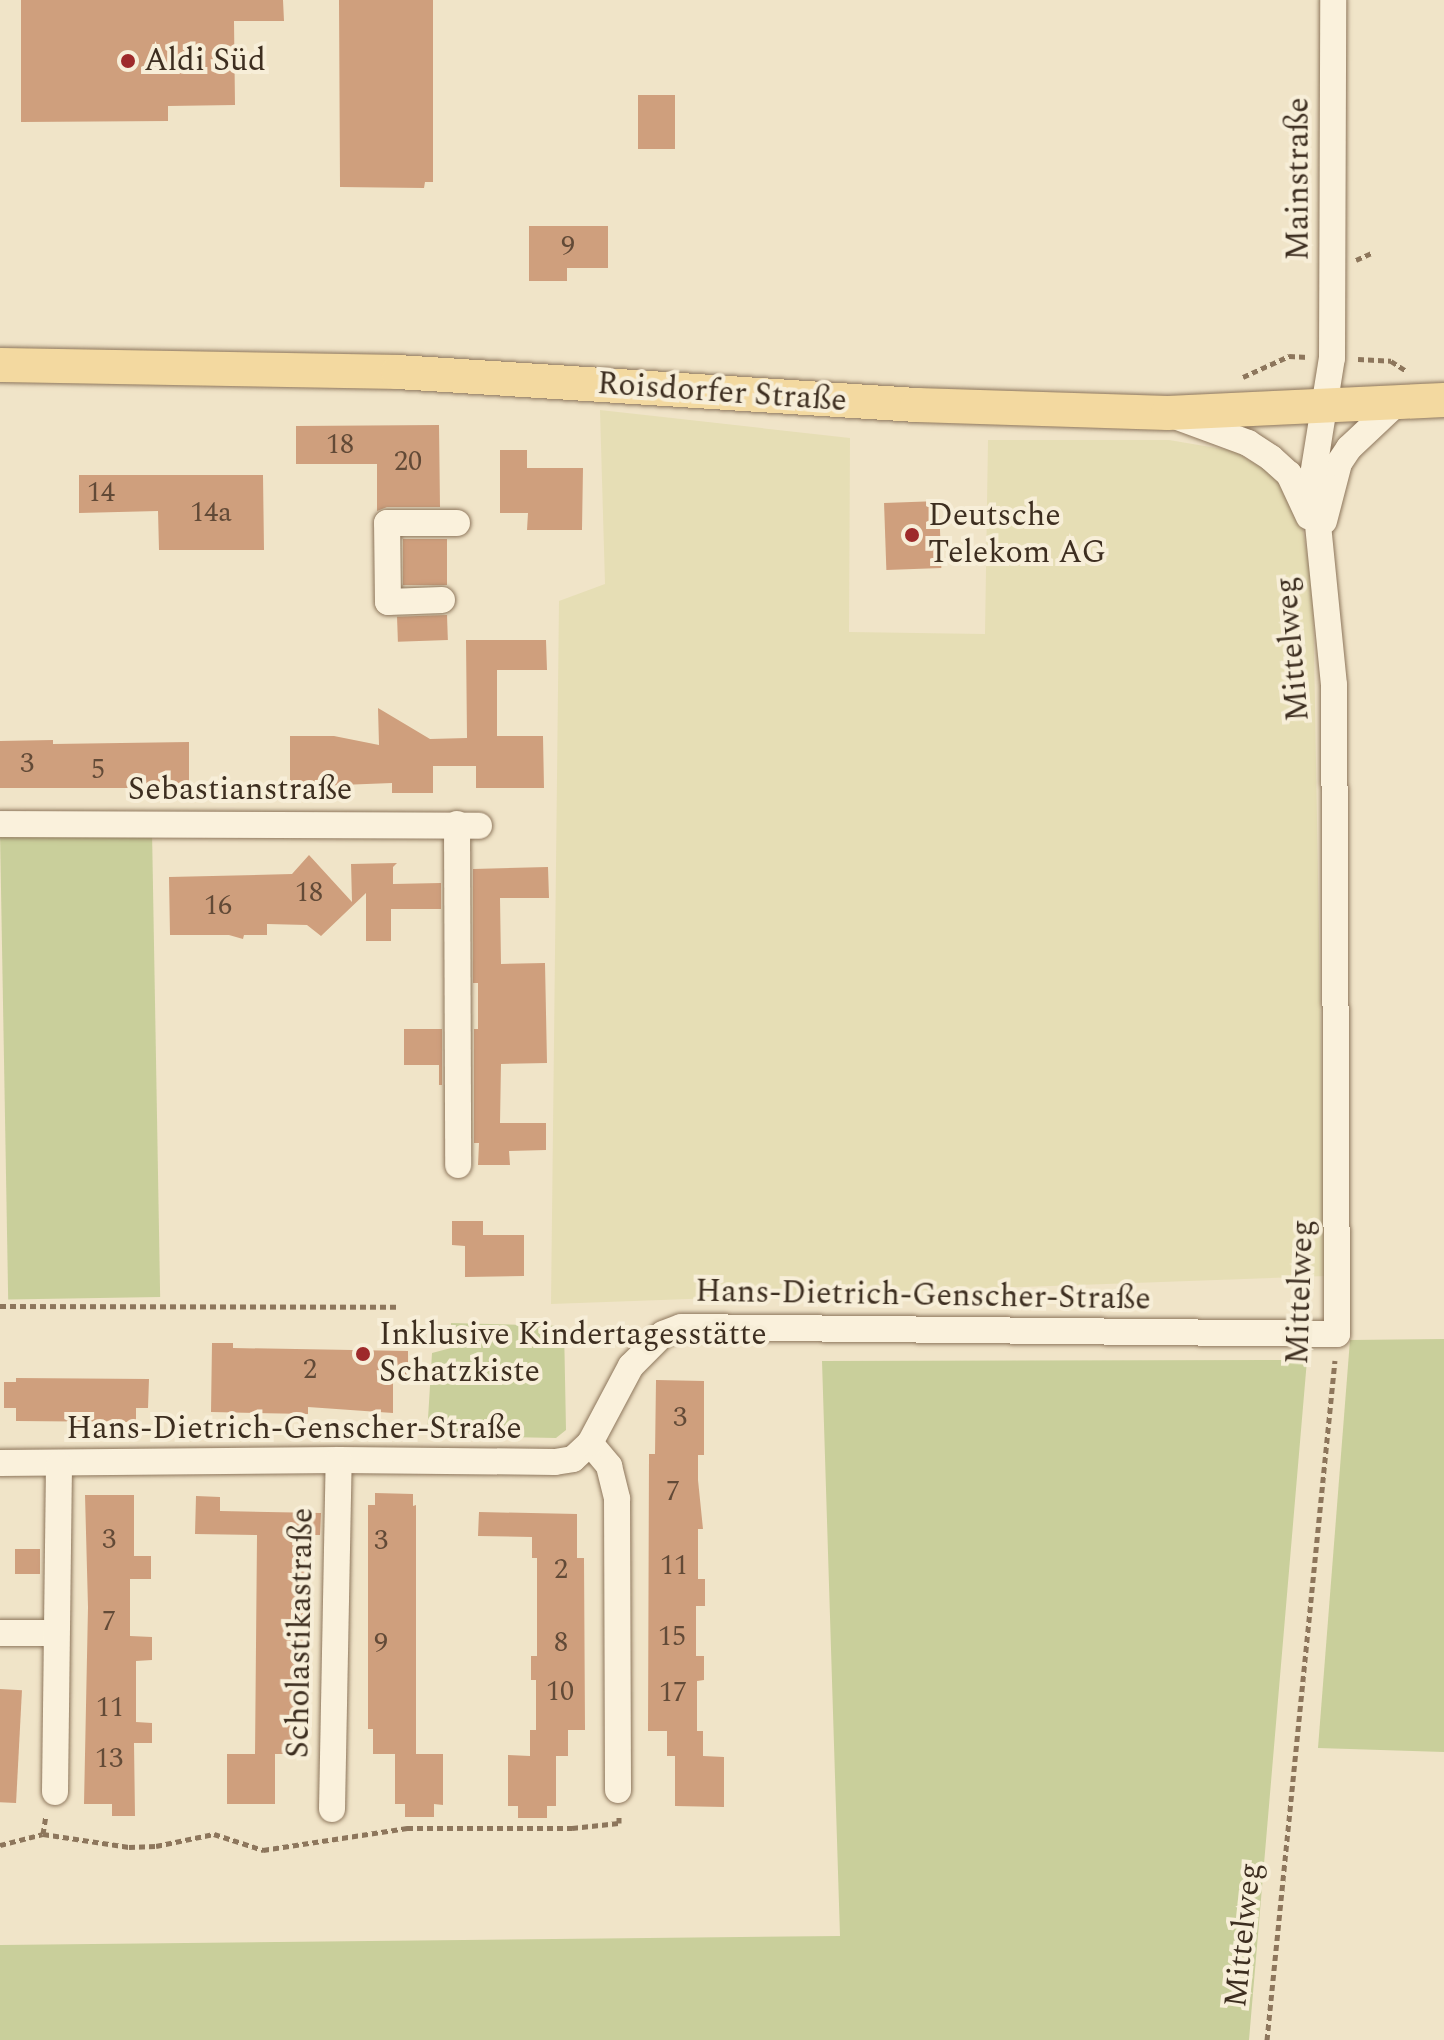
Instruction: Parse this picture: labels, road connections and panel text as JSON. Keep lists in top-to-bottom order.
{
  "streets": {
    "main road": ["Roisdorfer Straße"],
    "street": [
      "Mainstraße",
      "Mittelweg",
      "Sebastianstraße",
      "Hans-Dietrich-Genscher-Straße",
      "Scholastikastraße"
    ]
  },
  "crossings": [
    ["Mainstraße", "Mittelweg"],
    ["Roisdorfer Straße", "Mittelweg"],
    ["Mittelweg", "Hans-Dietrich-Genscher-Straße"],
    ["Hans-Dietrich-Genscher-Straße", "Scholastikastraße"]
  ],
  "places": ["Aldi Süd", "Deutsche Telekom AG", "Inklusive Kindertagesstätte Schatzkiste"],
  "house_numbers": [
    "9",
    "18",
    "20",
    "14",
    "14a",
    "3",
    "5",
    "18",
    "16",
    "2",
    "3",
    "7",
    "3",
    "3",
    "11",
    "2",
    "7",
    "15",
    "8",
    "9",
    "10",
    "17",
    "11",
    "13"
  ]
}
